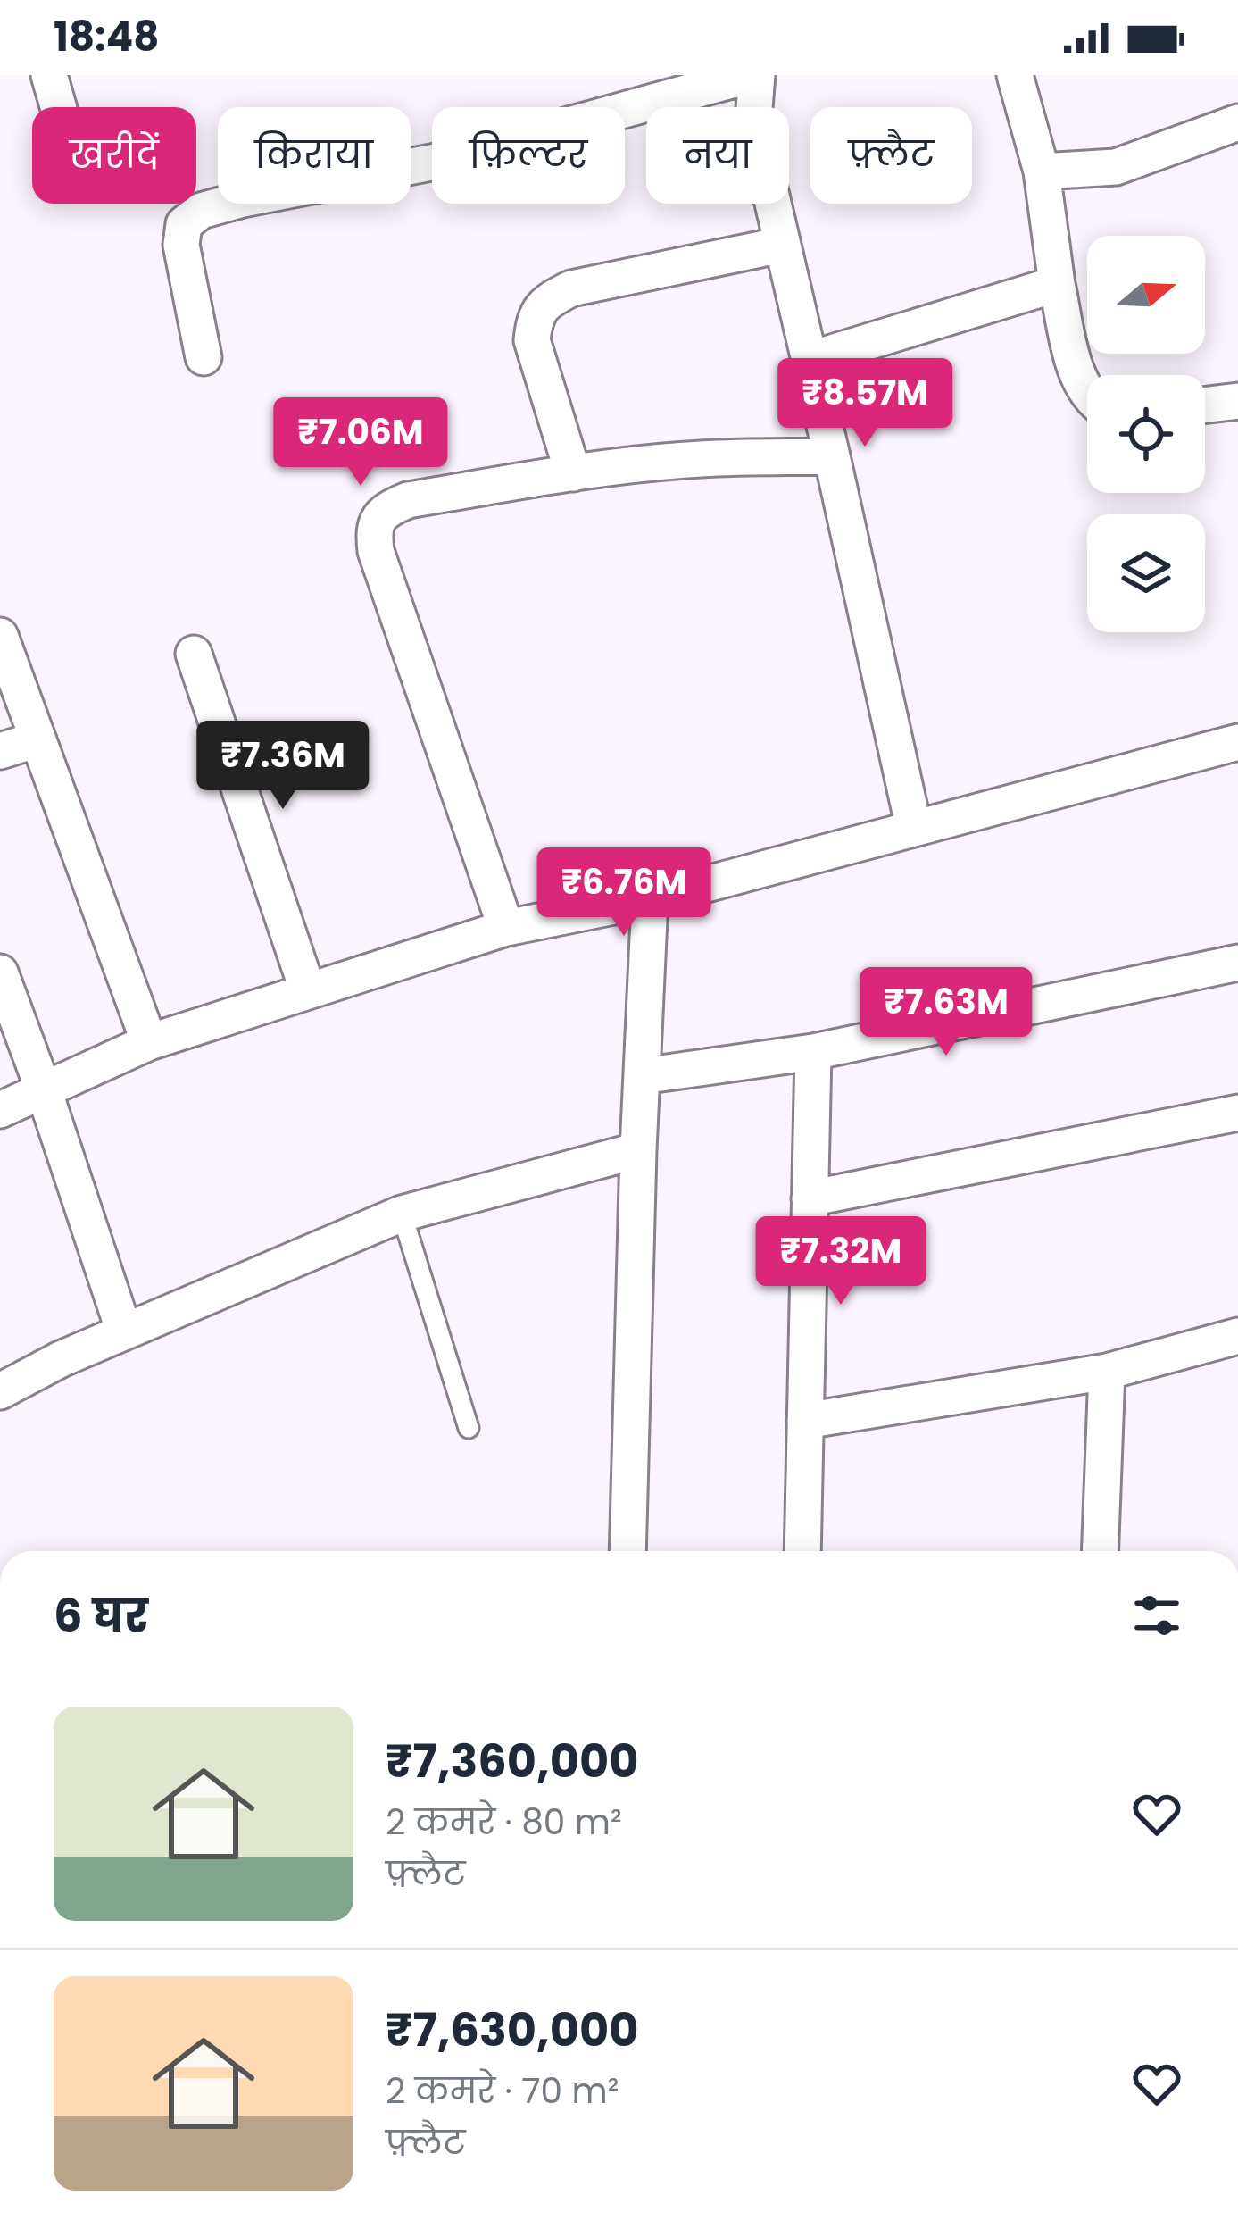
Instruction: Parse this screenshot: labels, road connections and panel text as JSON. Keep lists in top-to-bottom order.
{
  "north": "right",
  "page": {
    "status": "18:48",
    "chip": [
      "खरीदें",
      "किराया",
      "फ़िल्टर",
      "नया",
      "फ़्लैट"
    ],
    "price": [
      "₹8.57M",
      "₹7.06M",
      "₹7.36M",
      "₹6.76M",
      "₹7.63M",
      "₹7.32M"
    ],
    "heading": "6 घर",
    "list": [
      {
        "name": "₹7,360,000",
        "note": "2 कमरे · 80 m² · फ़्लैट"
      },
      {
        "name": "₹7,630,000",
        "note": "2 कमरे · 70 m² · फ़्लैट"
      }
    ]
  }
}
